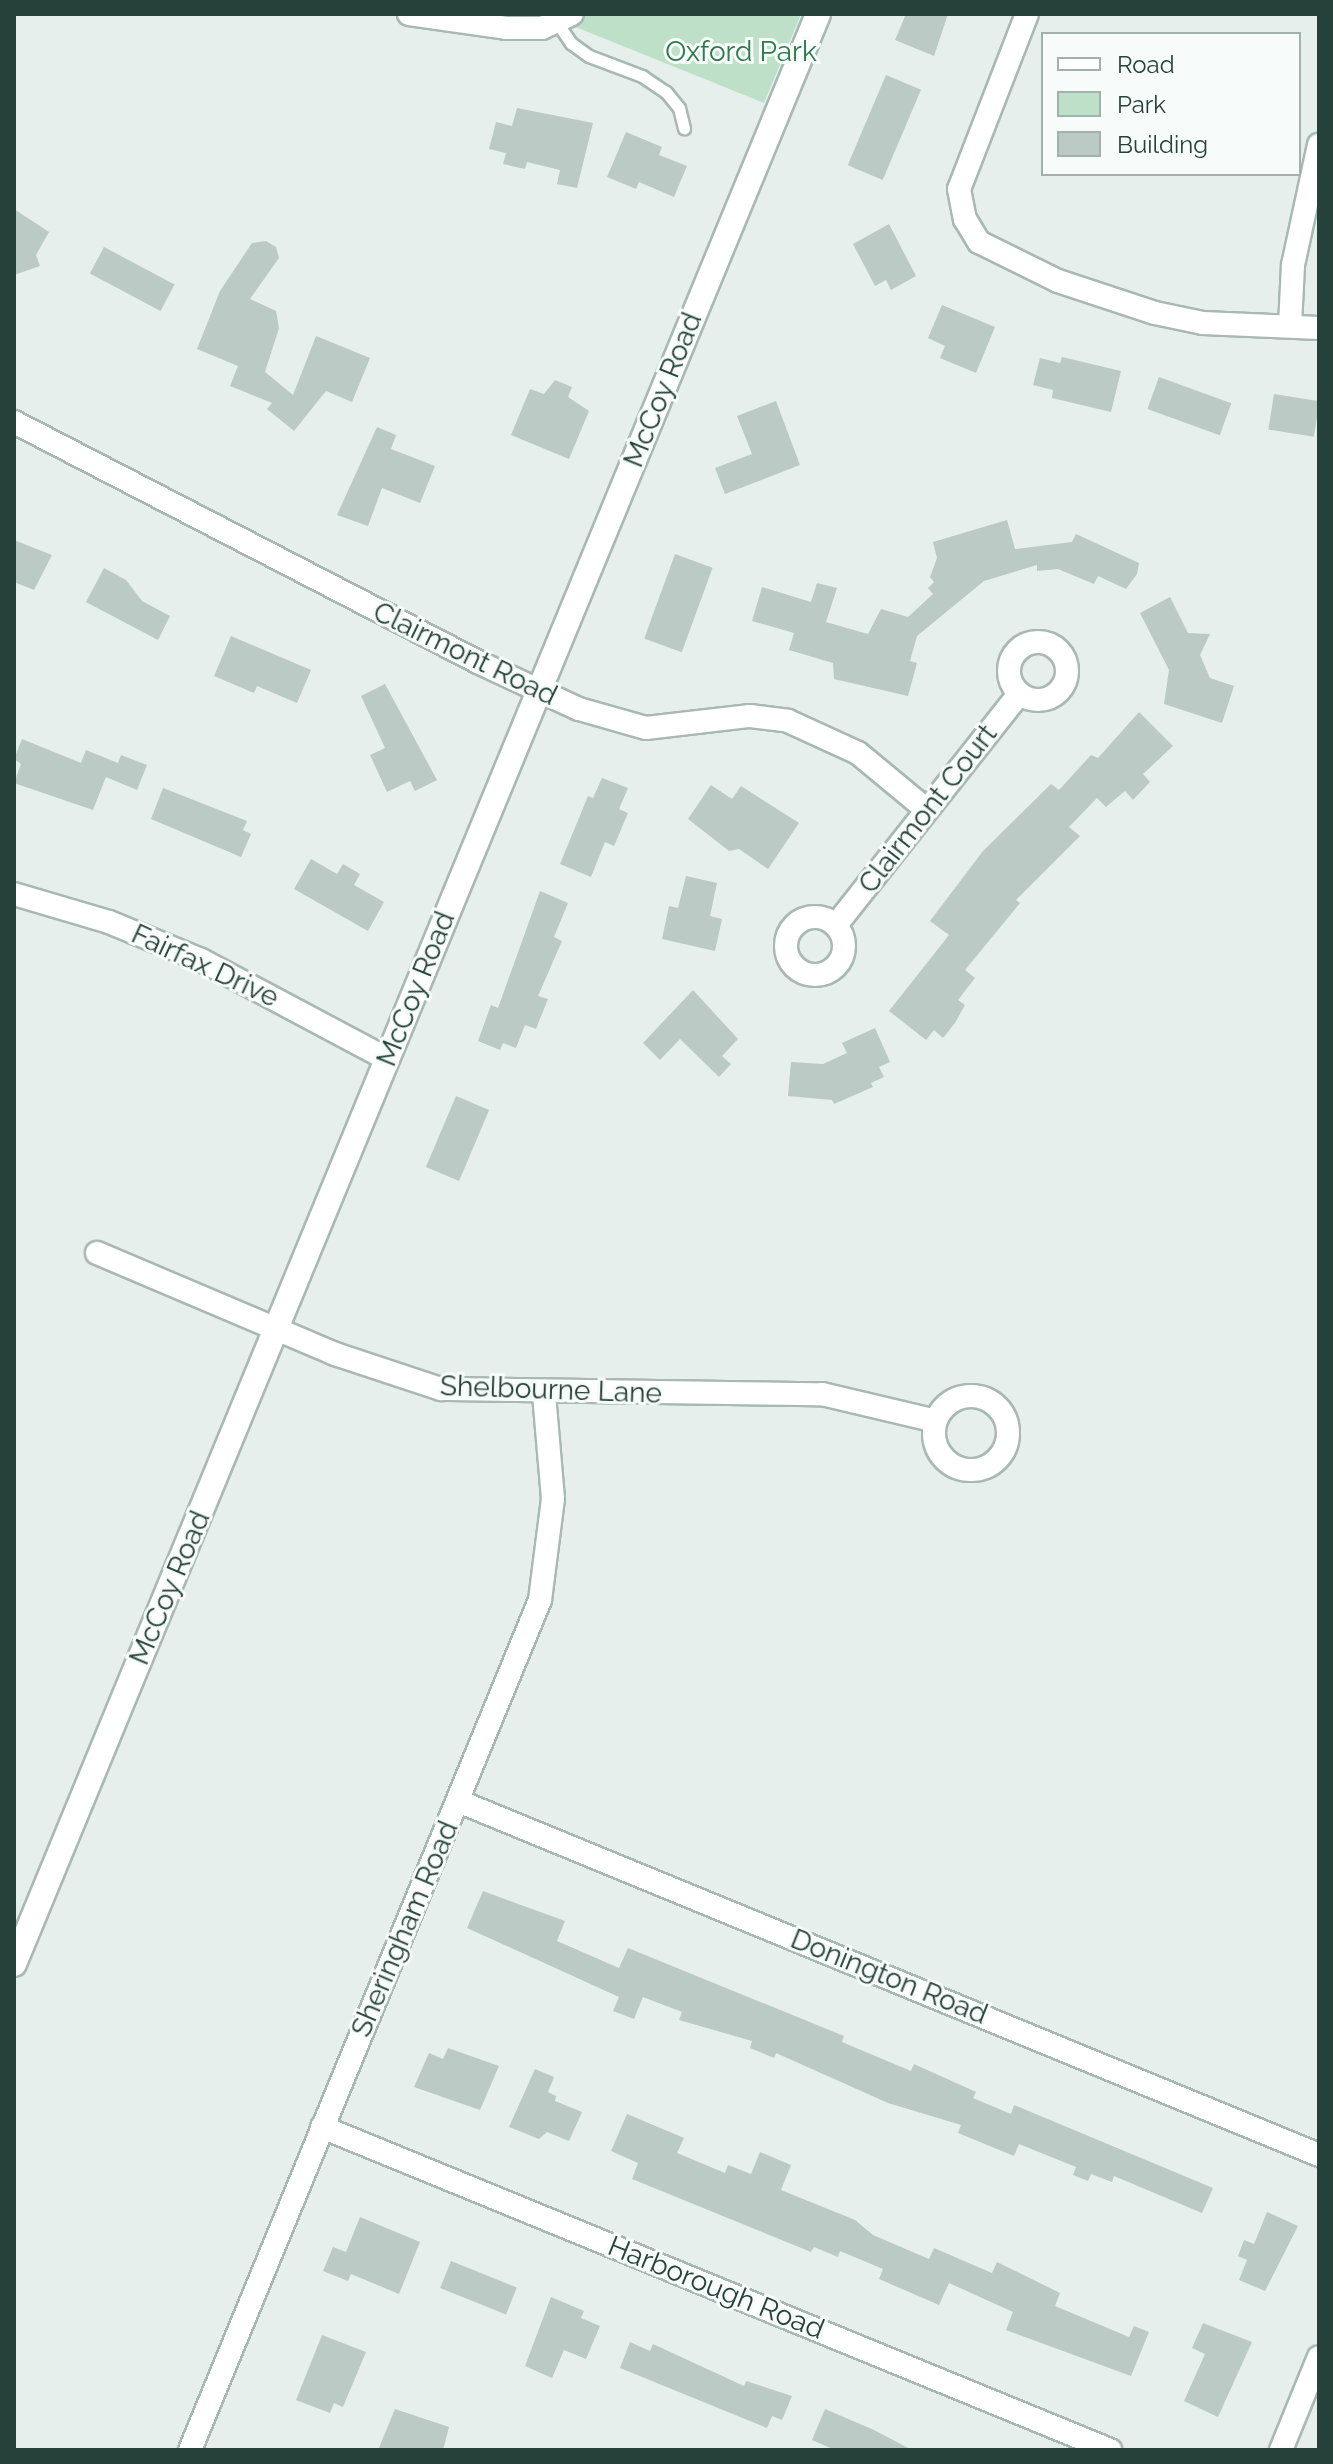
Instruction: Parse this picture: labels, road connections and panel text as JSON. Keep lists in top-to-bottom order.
{
  "streets": {
    "main road": ["McCoy Road"],
    "street": [
      "Clairmont Road",
      "Clairmont Court",
      "Fairfax Drive",
      "Shelbourne Lane",
      "Sheringham Road",
      "Donington Road",
      "Harborough Road"
    ]
  },
  "crossings": [
    ["McCoy Road", "Clairmont Road"],
    ["McCoy Road", "Fairfax Drive"],
    ["McCoy Road", "Shelbourne Lane"],
    ["Clairmont Road", "Clairmont Court"],
    ["Shelbourne Lane", "Sheringham Road"],
    ["Sheringham Road", "Donington Road"],
    ["Sheringham Road", "Harborough Road"]
  ],
  "parks": ["Oxford Park"],
  "legend": ["Road", "Park", "Building"]
}
